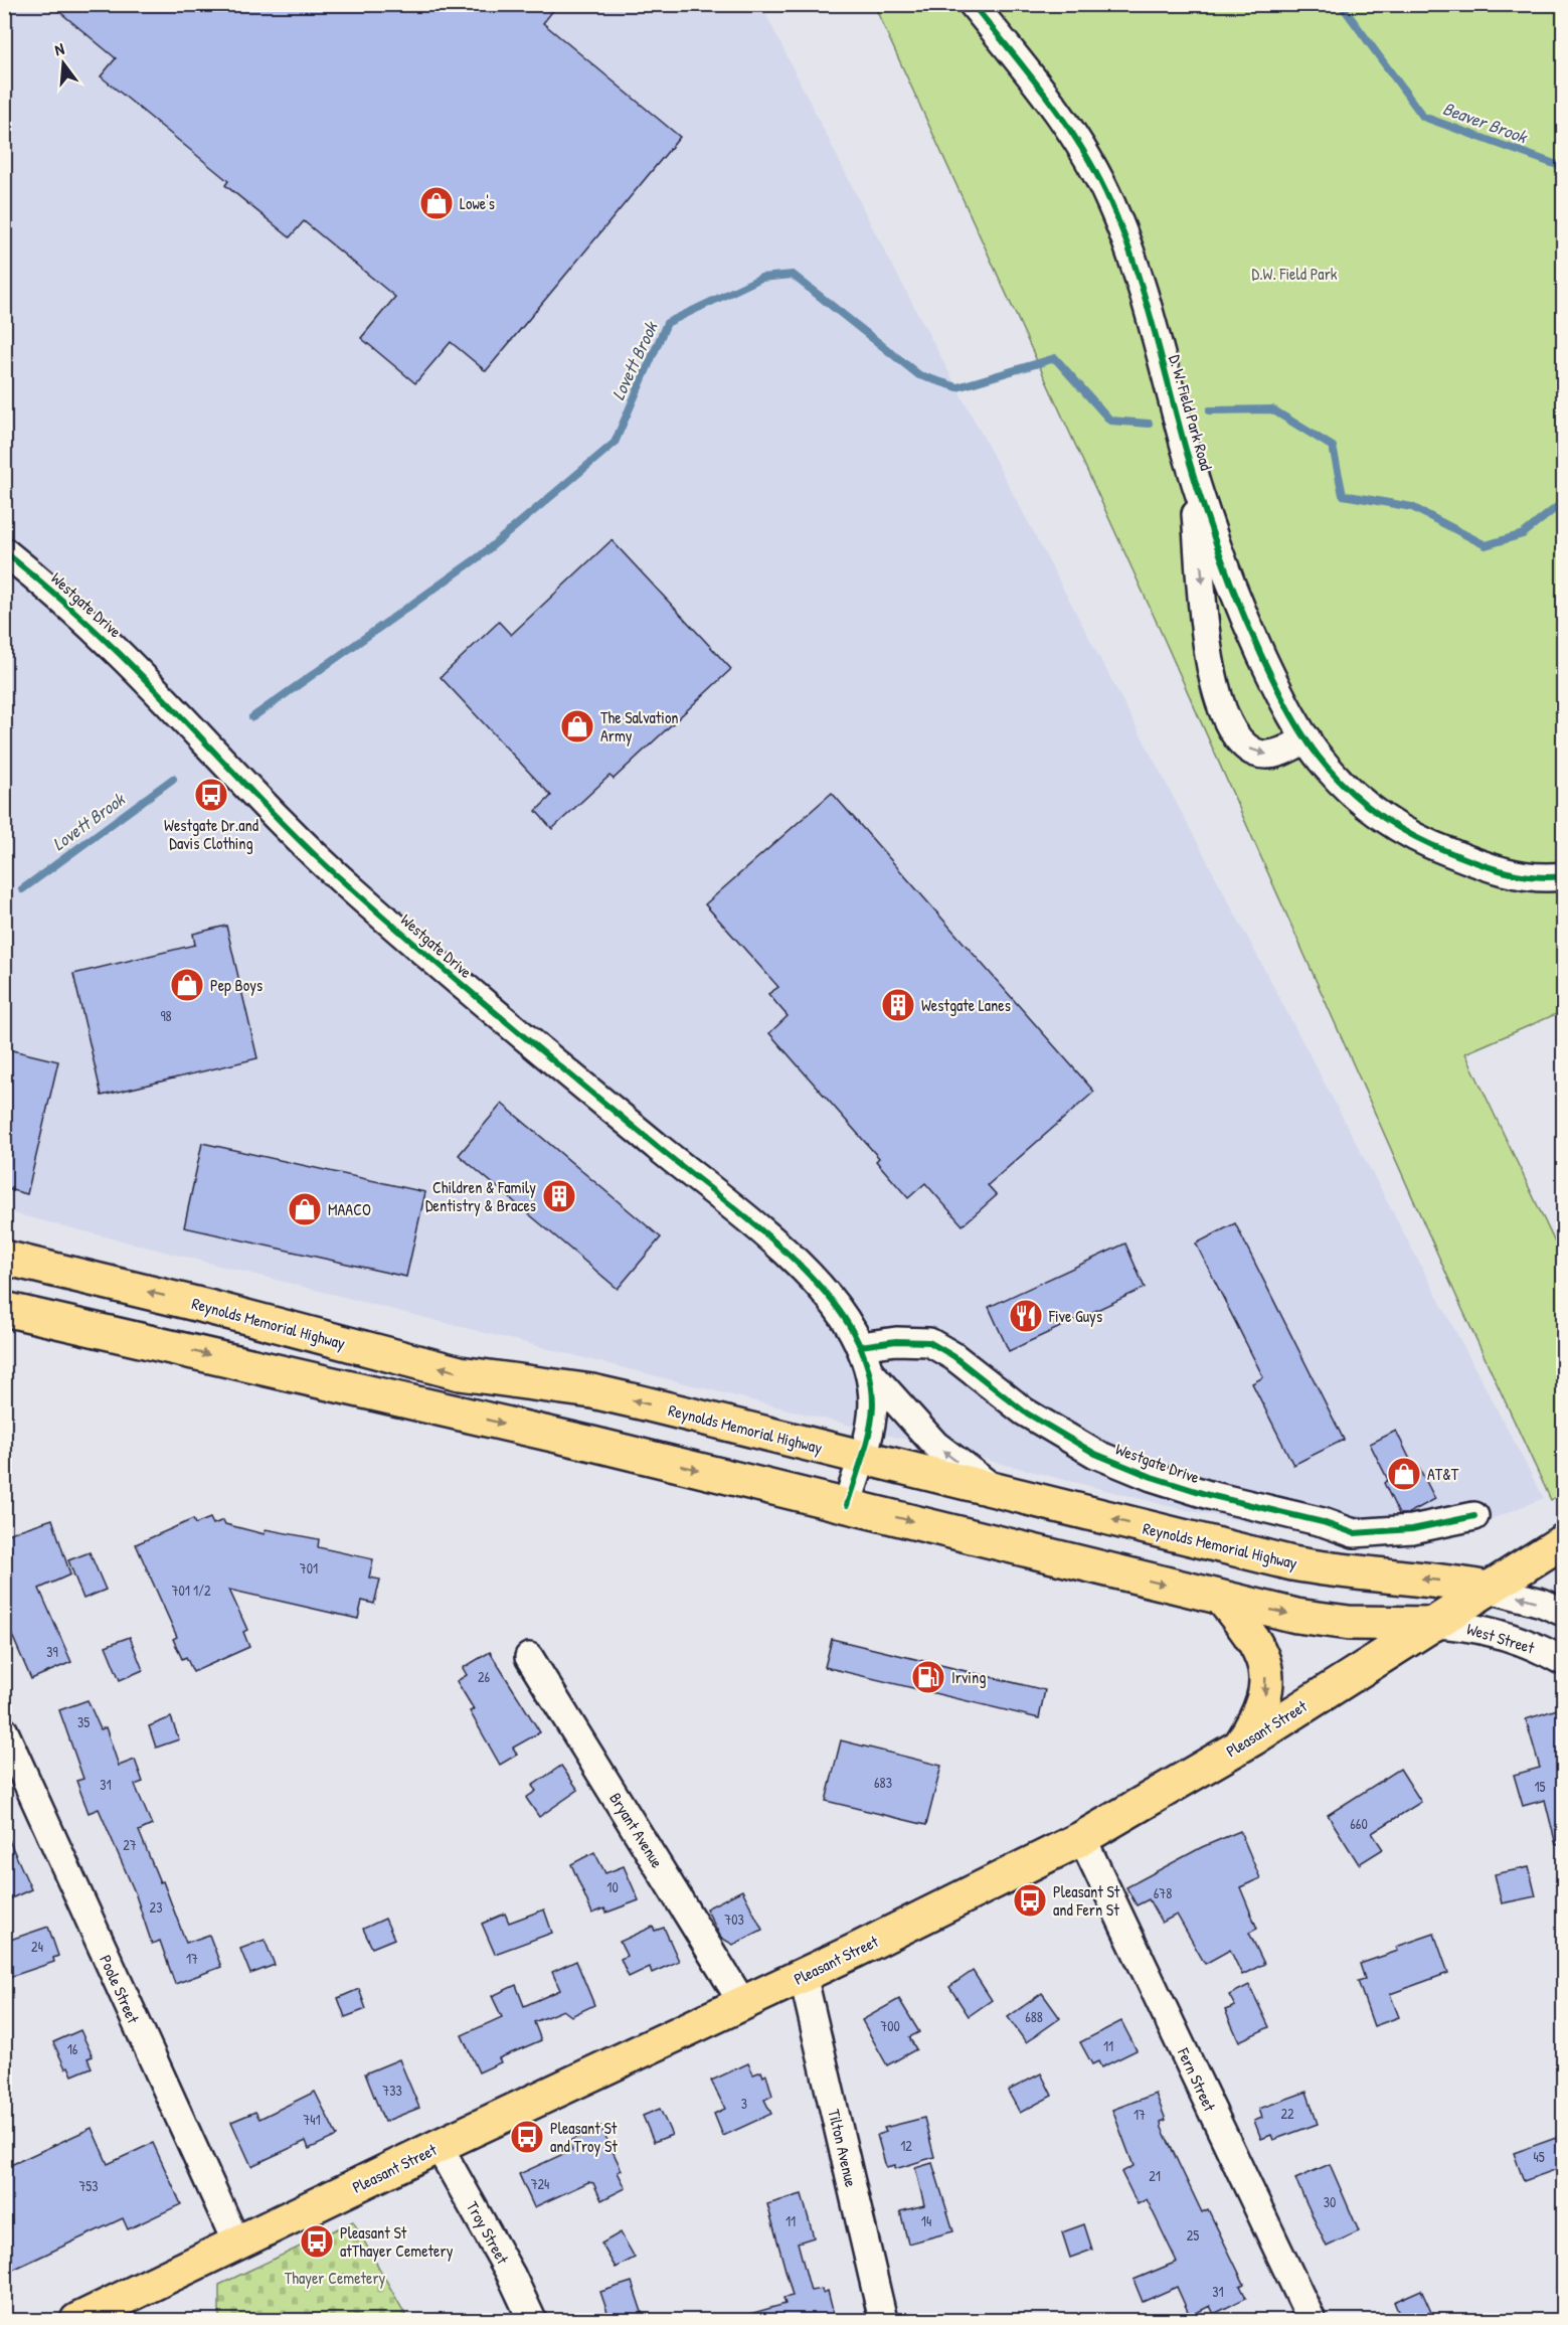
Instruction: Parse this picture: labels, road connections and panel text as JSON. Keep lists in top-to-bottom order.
{
  "streets": {
    "main road": ["Reynolds Memorial Highway", "Pleasant Street"],
    "street": [
      "D. W. Field Park Road",
      "Westgate Drive",
      "West Street",
      "Bryant Avenue",
      "Poole Street",
      "Fern Street",
      "Tilton Avenue",
      "Troy Street"
    ]
  },
  "crossings": [
    ["Westgate Drive", "Reynolds Memorial Highway"],
    ["Reynolds Memorial Highway", "Pleasant Street"],
    ["West Street", "Pleasant Street"],
    ["Pleasant Street", "Bryant Avenue"],
    ["Pleasant Street", "Poole Street"],
    ["Pleasant Street", "Fern Street"],
    ["Pleasant Street", "Tilton Avenue"],
    ["Pleasant Street", "Troy Street"]
  ],
  "water": ["Beaver Brook", "Lovett Brook"],
  "parks": ["D.W. Field Park", "Thayer Cemetery"],
  "places": {
    "shop": [
      "Lowe's",
      "The Salvation Army",
      "Pep Boys",
      "MAACO",
      "AT&T"
    ],
    "bus stop": [
      "Westgate Dr.and Davis Clothing",
      "Pleasant St and Fern St",
      "Pleasant St and Troy St",
      "Pleasant St atThayer Cemetery"
    ],
    "building": ["Westgate Lanes", "Children & Family Dentistry & Braces"],
    "restaurant": ["Five Guys"],
    "fuel station": ["Irving"]
  },
  "house_numbers": [
    "98",
    "701",
    "701 1/2",
    "39",
    "26",
    "35",
    "683",
    "31",
    "15",
    "660",
    "27",
    "10",
    "678",
    "23",
    "703",
    "24",
    "17",
    "688",
    "700",
    "11",
    "16",
    "733",
    "3",
    "22",
    "17",
    "741",
    "12",
    "45",
    "21",
    "724",
    "753",
    "30",
    "11",
    "14",
    "25",
    "31"
  ],
  "north": "top"
}
